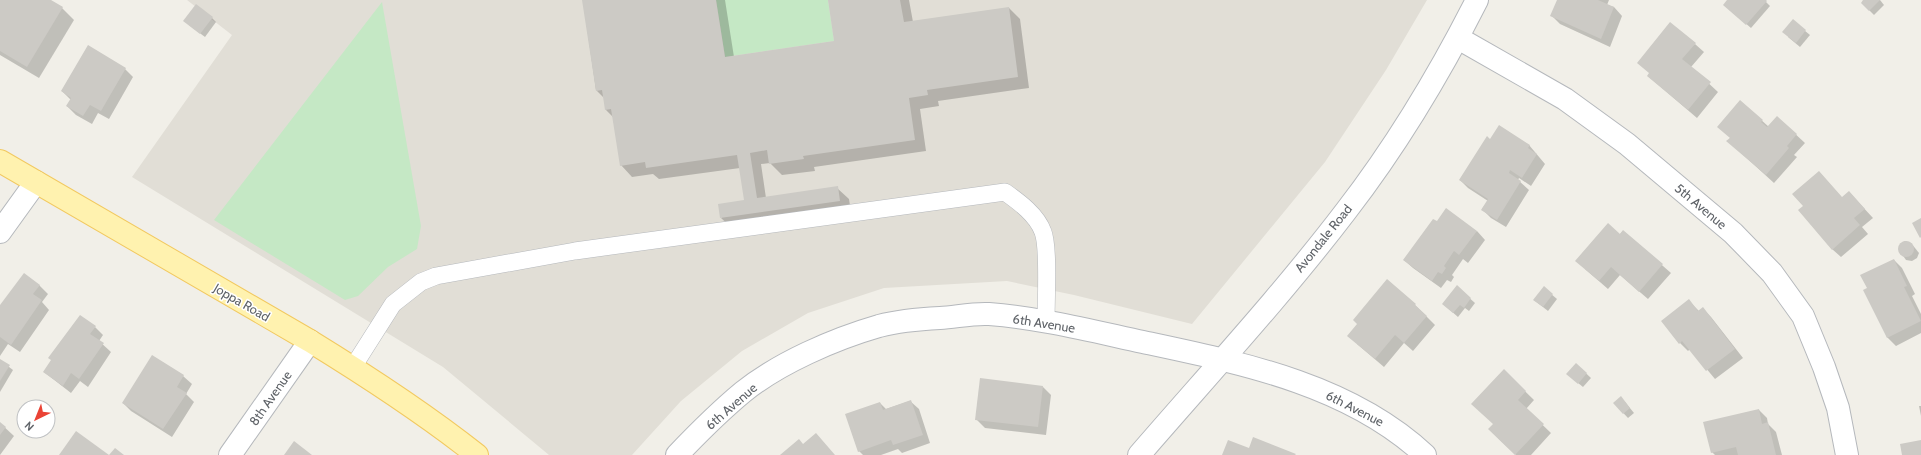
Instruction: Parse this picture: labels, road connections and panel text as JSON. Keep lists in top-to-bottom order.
{
  "streets": {
    "main road": ["Joppa Road"],
    "street": [
      "5th Avenue",
      "Avondale Road",
      "6th Avenue",
      "8th Avenue"
    ]
  },
  "crossings": [
    ["5th Avenue", "Avondale Road"],
    ["Avondale Road", "6th Avenue"],
    ["Joppa Road", "8th Avenue"]
  ],
  "north": "bottom left"
}
